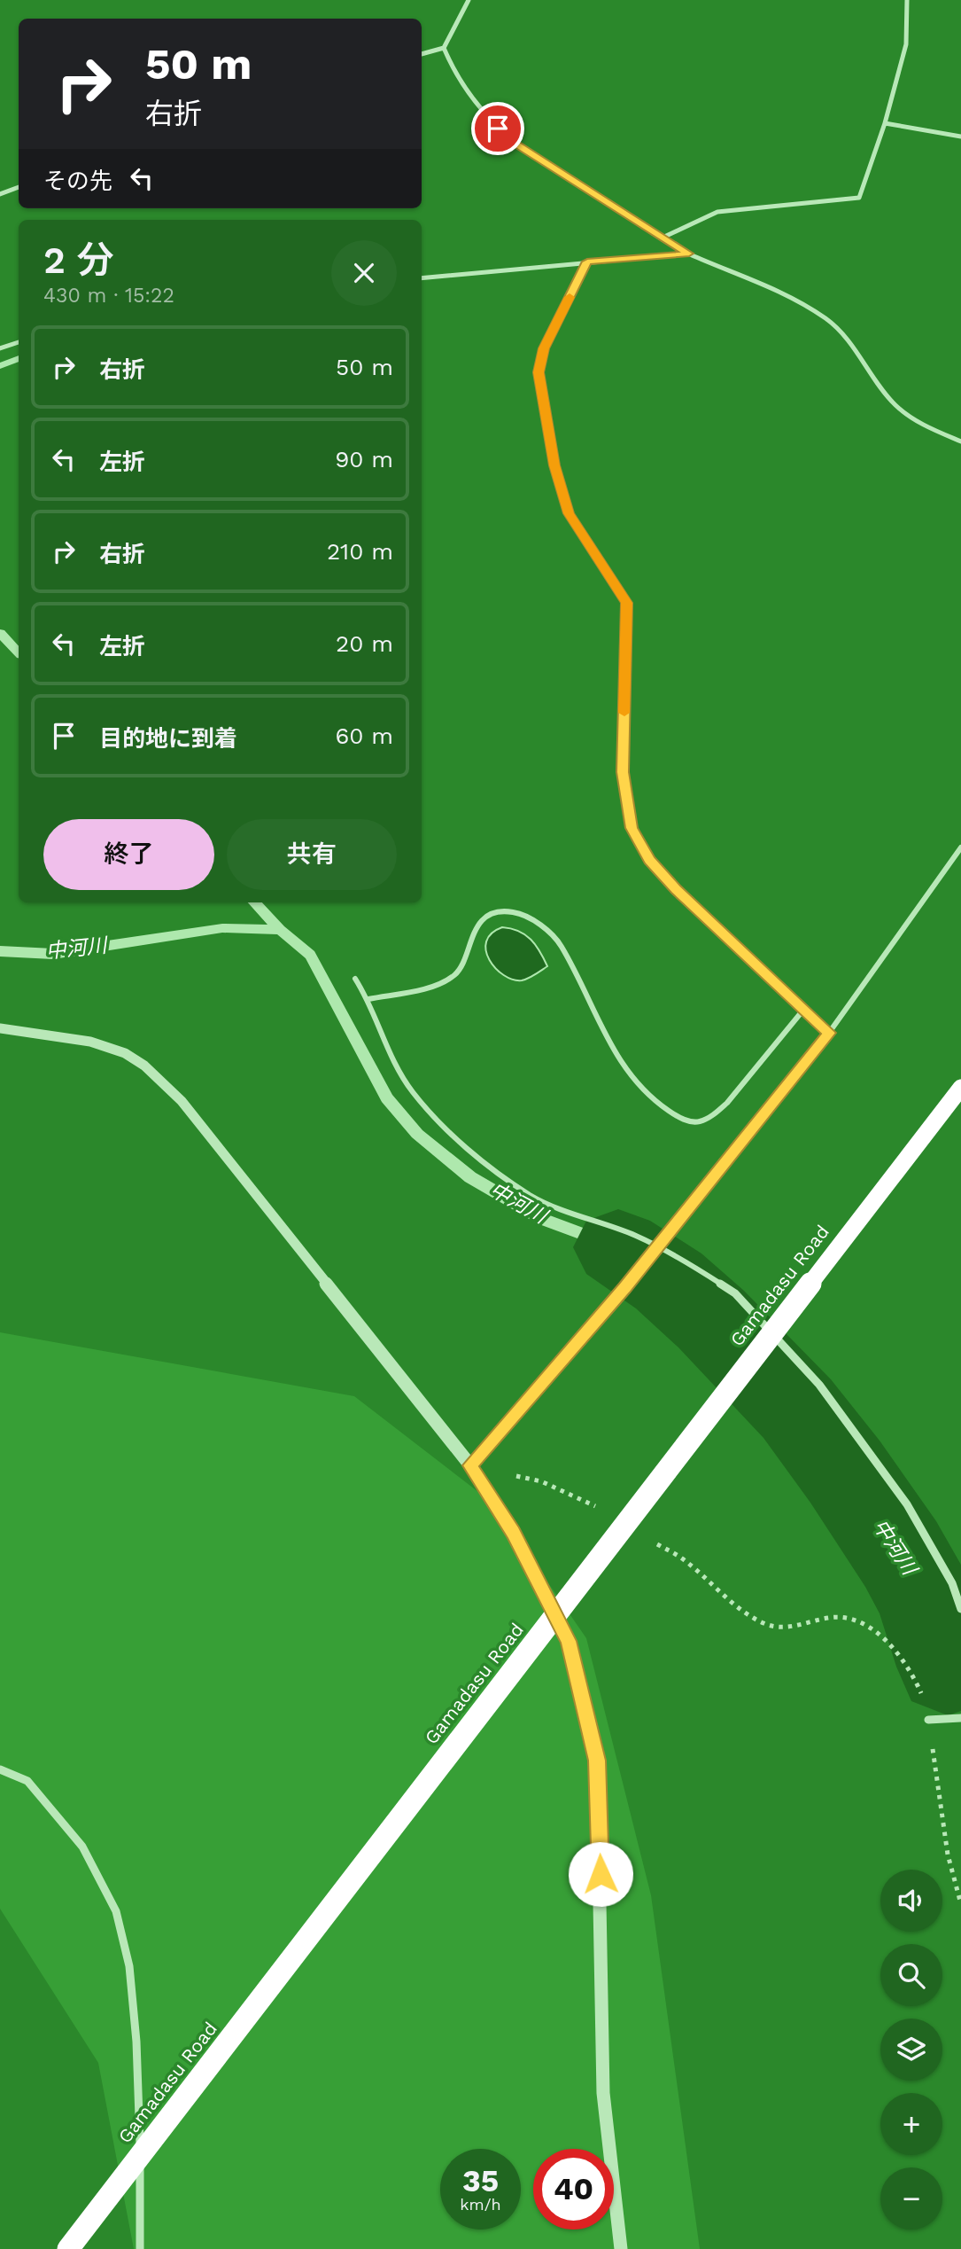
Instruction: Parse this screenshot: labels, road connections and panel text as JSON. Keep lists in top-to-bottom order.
{
  "streets": {
    "highway": ["Gamadasu Road"]
  },
  "water": ["中河川"],
  "page": {
    "turn": ["50 m", "右折"],
    "then": "その先",
    "heading": ["2 分", "430 m · 15:22"],
    "list": [
      {
        "name": "右折",
        "value": "50 m"
      },
      {
        "name": "左折",
        "value": "90 m"
      },
      {
        "name": "右折",
        "value": "210 m"
      },
      {
        "name": "左折",
        "value": "20 m"
      },
      {
        "name": "目的地に到着",
        "value": "60 m"
      }
    ],
    "buttons": ["終了", "共有"],
    "map_buttons": ["+", "−"],
    "speed": "35 km/h",
    "limit": "40"
  }
}
